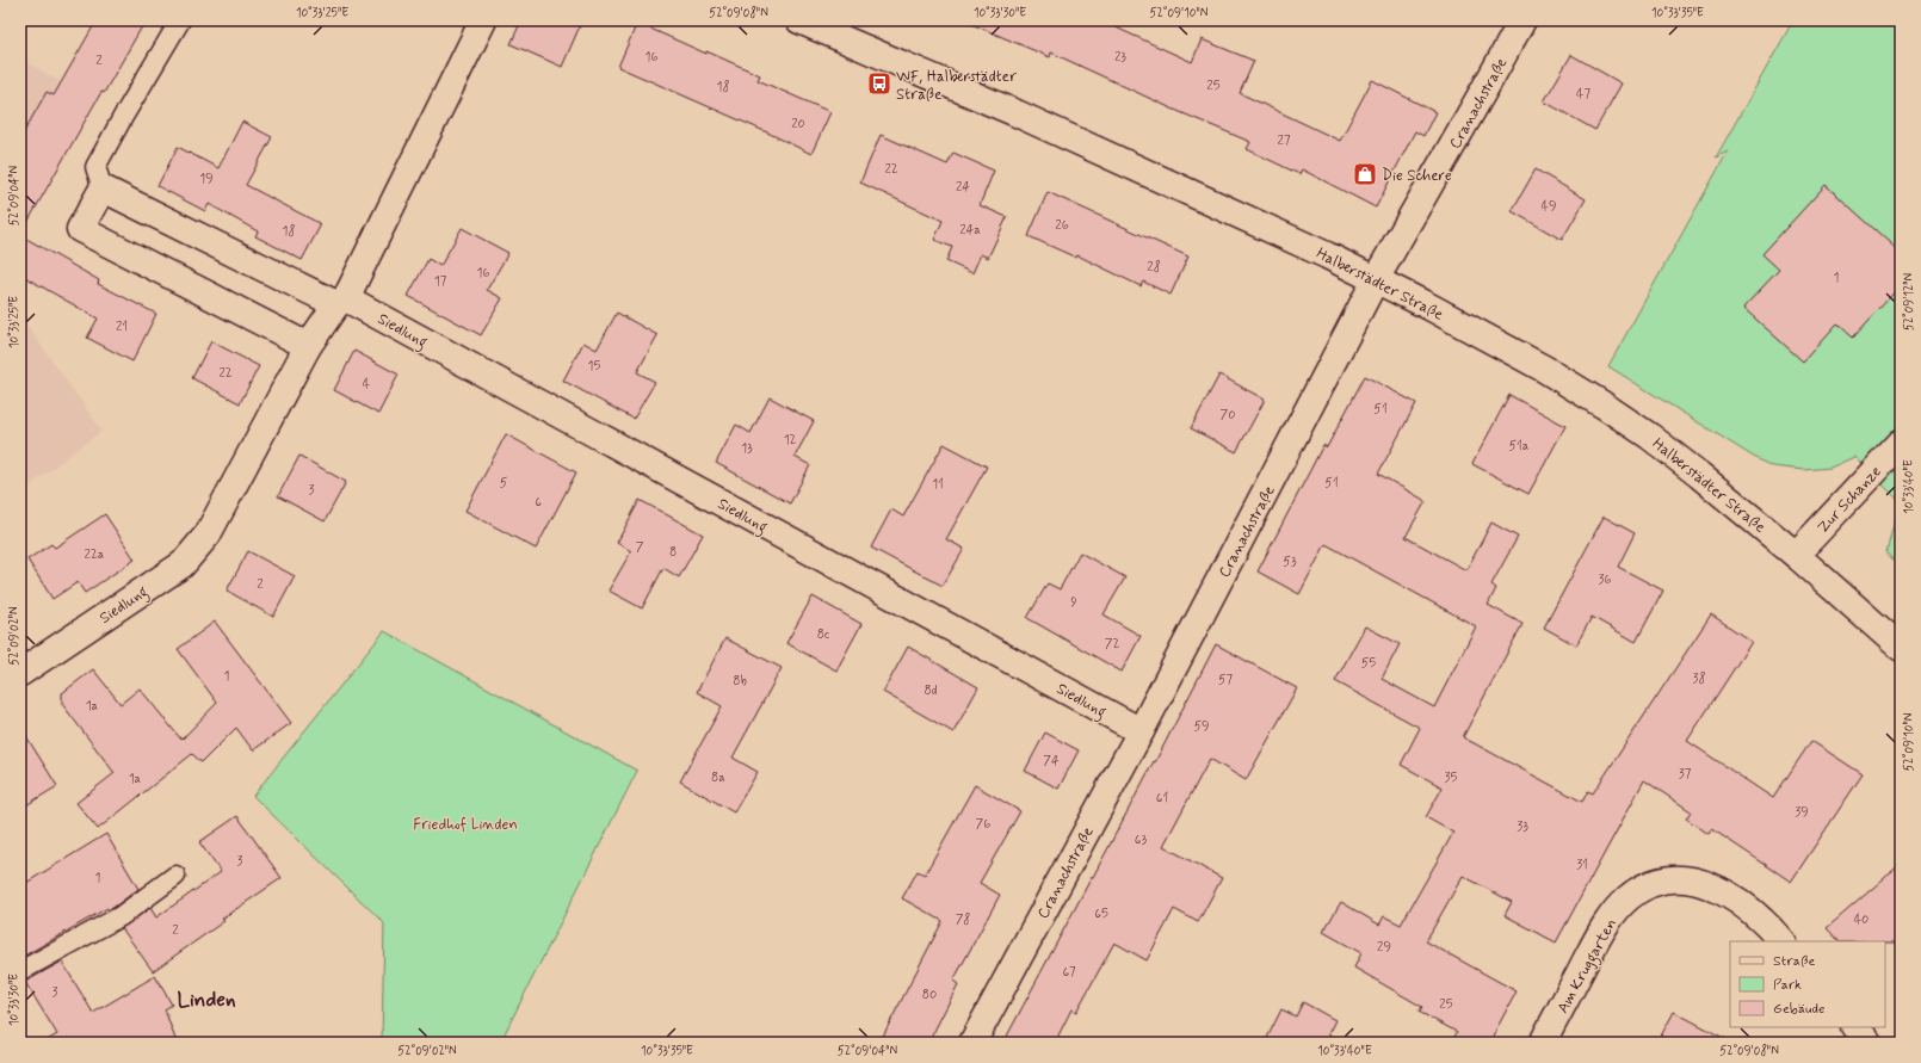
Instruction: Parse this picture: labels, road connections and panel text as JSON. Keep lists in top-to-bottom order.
{
  "streets": {
    "street": [
      "Cranachstraße",
      "Halberstädter Straße",
      "Siedlung",
      "Zur Schanze",
      "Am Kruggarten"
    ]
  },
  "crossings": [
    ["Cranachstraße", "Halberstädter Straße"],
    ["Cranachstraße", "Siedlung"],
    ["Halberstädter Straße", "Zur Schanze"]
  ],
  "districts": ["Linden"],
  "parks": ["Friedhof Linden"],
  "places": {
    "bus stop": ["WF, Halberstädter Straße"],
    "shop": ["Die Schere"]
  },
  "house_numbers": [
    "16",
    "23",
    "2",
    "25",
    "18",
    "47",
    "20",
    "27",
    "22",
    "19",
    "24",
    "49",
    "26",
    "24a",
    "18",
    "28",
    "16",
    "1",
    "17",
    "21",
    "15",
    "22",
    "4",
    "51",
    "70",
    "12",
    "51a",
    "13",
    "5",
    "51",
    "11",
    "3",
    "6",
    "7",
    "8",
    "22a",
    "53",
    "36",
    "2",
    "9",
    "8c",
    "72",
    "55",
    "1",
    "38",
    "57",
    "8b",
    "8d",
    "1a",
    "59",
    "74",
    "37",
    "8a",
    "35",
    "1a",
    "61",
    "39",
    "76",
    "33",
    "63",
    "3",
    "31",
    "1",
    "65",
    "78",
    "40",
    "2",
    "29",
    "67",
    "3",
    "80",
    "25"
  ],
  "legend": ["Straße", "Park", "Gebäude"],
  "coordinates": [
    "10°33'25\"E",
    "52°09'08\"N",
    "10°33'30\"E",
    "52°09'10\"N",
    "10°33'35\"E",
    "52°09'04\"N",
    "52°09'12\"N",
    "10°33'40\"E",
    "52°09'02\"N"
  ]
}
